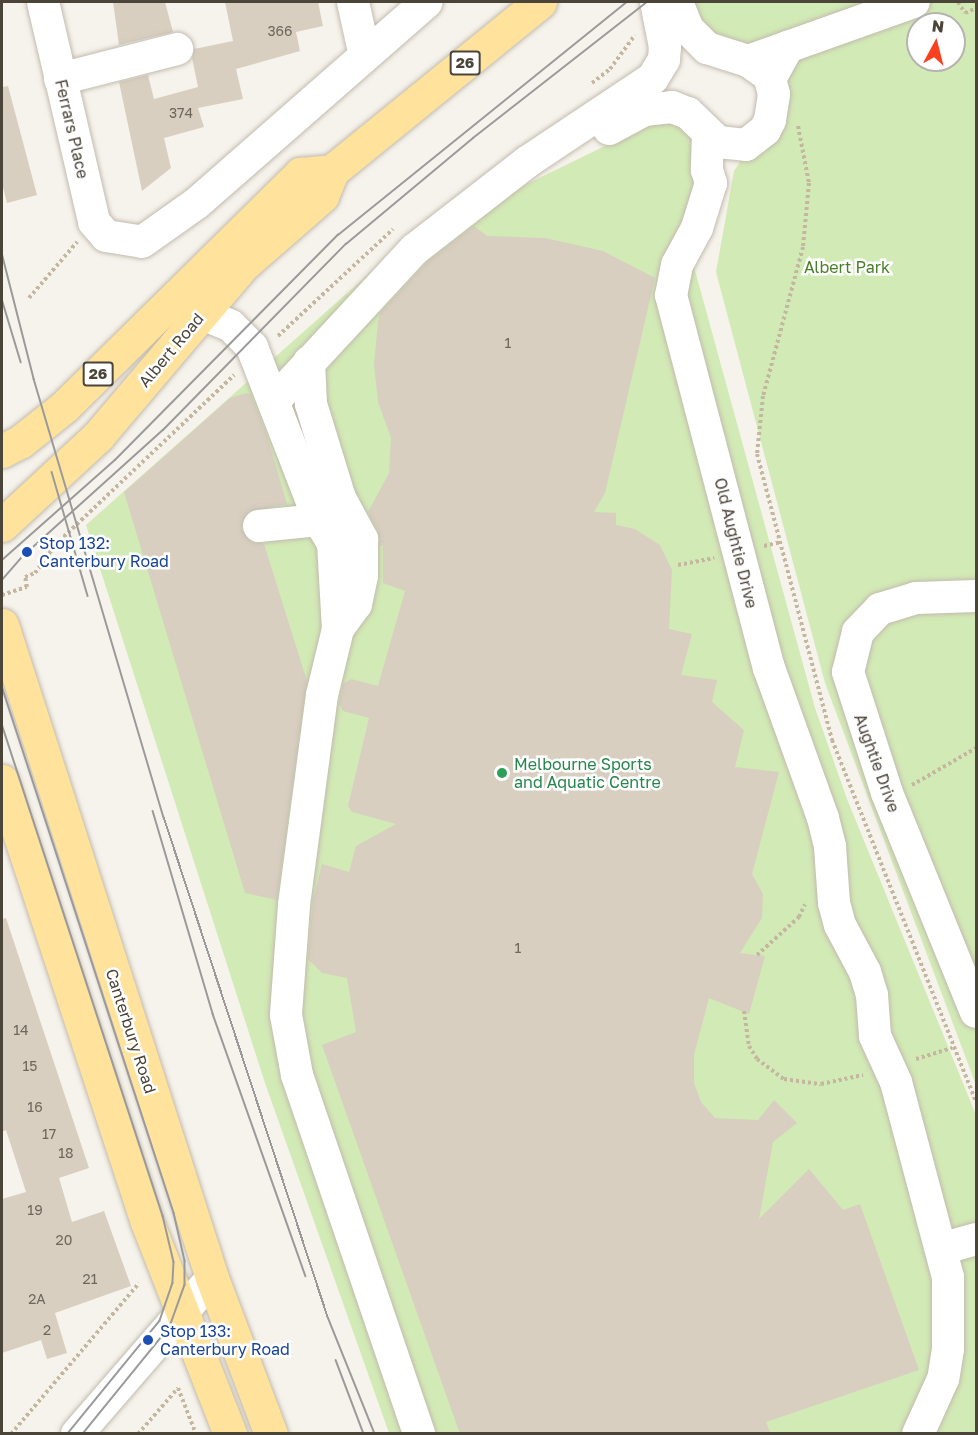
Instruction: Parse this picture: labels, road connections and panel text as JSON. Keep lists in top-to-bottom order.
{
  "streets": {
    "main road": ["26", "Albert Road", "Canterbury Road"],
    "street": ["Ferrars Place", "Old Aughtie Drive", "Aughtie Drive"]
  },
  "parks": ["Albert Park"],
  "places": ["Stop 132: Canterbury Road", "Melbourne Sports and Aquatic Centre", "Stop 133: Canterbury Road"],
  "house_numbers": [
    "366",
    "374",
    "1",
    "1",
    "14",
    "15",
    "16",
    "17",
    "18",
    "19",
    "20",
    "21",
    "2A",
    "2"
  ],
  "north": "top"
}
